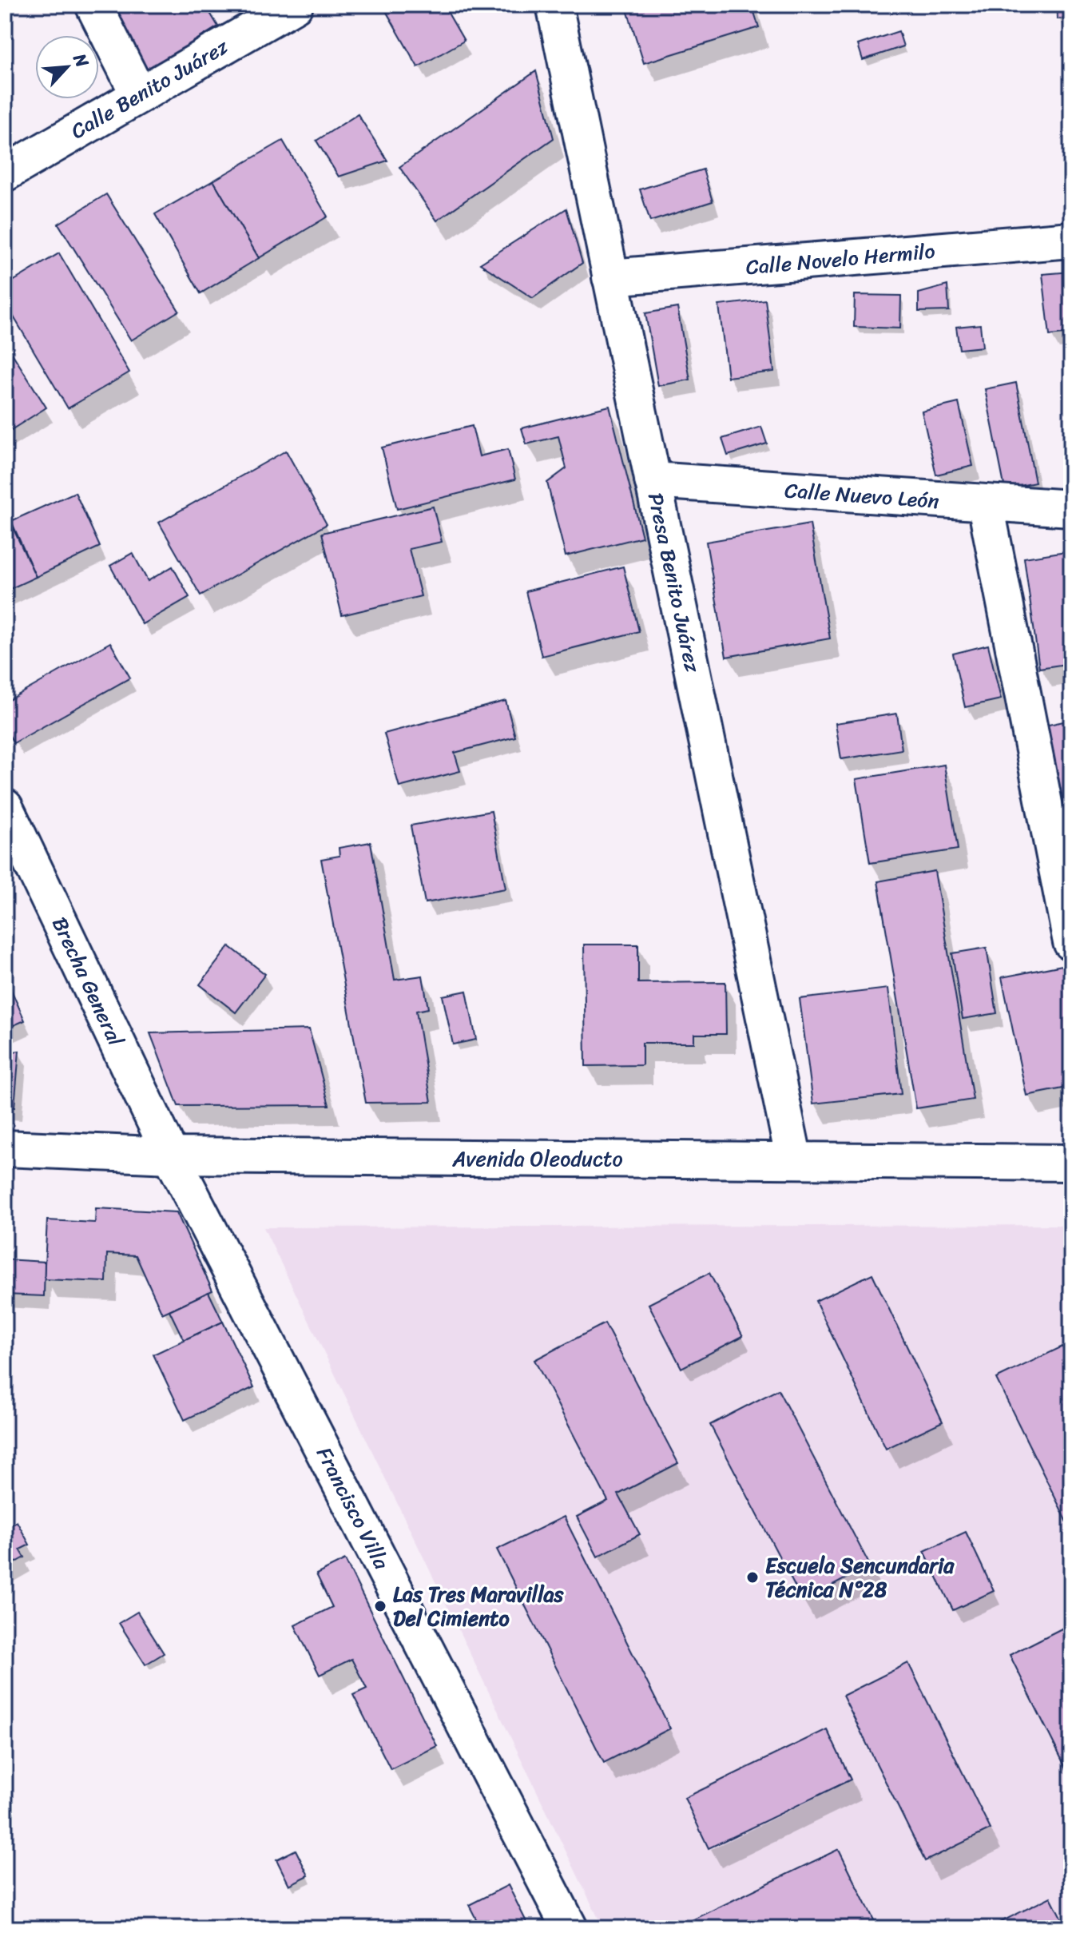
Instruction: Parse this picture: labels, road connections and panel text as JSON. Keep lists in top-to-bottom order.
{
  "streets": {
    "street": [
      "Calle Benito Juárez",
      "Calle Novelo Hermilo",
      "Calle Nuevo León",
      "Presa Benito Juárez",
      "Brecha General",
      "Avenida Oleoducto",
      "Francisco Villa"
    ]
  },
  "crossings": [
    ["Calle Novelo Hermilo", "Presa Benito Juárez"],
    ["Calle Nuevo León", "Presa Benito Juárez"],
    ["Presa Benito Juárez", "Avenida Oleoducto"],
    ["Brecha General", "Avenida Oleoducto"],
    ["Brecha General", "Francisco Villa"],
    ["Avenida Oleoducto", "Francisco Villa"]
  ],
  "places": ["Escuela Sencundaria Técnica N°28", "Las Tres Maravillas Del Cimiento"],
  "north": "top right"
}
